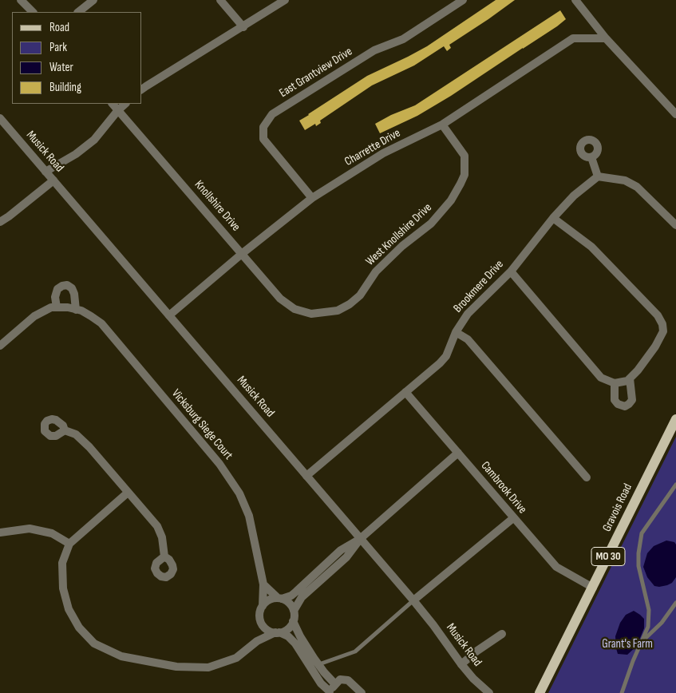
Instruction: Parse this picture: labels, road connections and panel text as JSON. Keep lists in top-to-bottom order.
{
  "streets": {
    "main road": ["Gravois Road", "MO 30"],
    "street": [
      "East Grantview Drive",
      "Charrette Drive",
      "Musick Road",
      "Knollshire Drive",
      "West Knollshire Drive",
      "Brookmere Drive",
      "Vicksburg Siege Court",
      "Cambrook Drive"
    ]
  },
  "crossings": [
    ["East Grantview Drive", "Charrette Drive"],
    ["Charrette Drive", "Musick Road"],
    ["Charrette Drive", "Knollshire Drive"],
    ["Charrette Drive", "West Knollshire Drive"],
    ["Musick Road", "Brookmere Drive"],
    ["Knollshire Drive", "West Knollshire Drive"],
    ["Brookmere Drive", "Cambrook Drive"],
    ["Cambrook Drive", "Gravois Road"]
  ],
  "parks": ["Grant's Farm"],
  "legend": [
    "Road",
    "Park",
    "Water",
    "Building"
  ]
}
